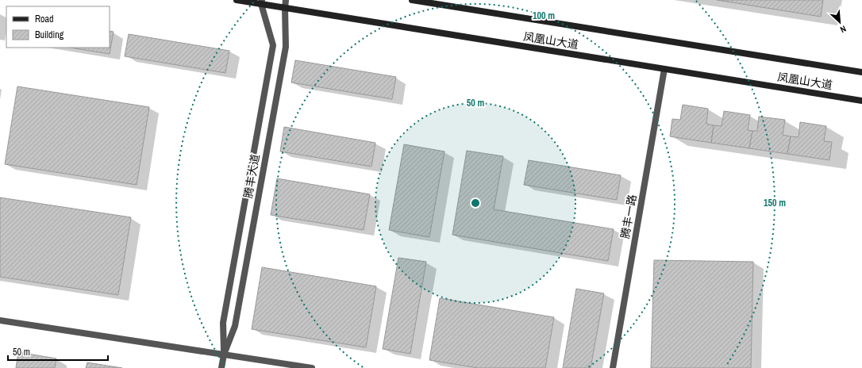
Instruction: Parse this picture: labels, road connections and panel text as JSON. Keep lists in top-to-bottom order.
{
  "streets": {
    "main road": ["凤凰山大道"],
    "street": ["腾丰大道", "腾丰一路"]
  },
  "crossings": [
    ["凤凰山大道", "腾丰大道"],
    ["凤凰山大道", "腾丰一路"]
  ],
  "legend": ["Road", "Building"],
  "scale_bar": "50 m",
  "north": "bottom right",
  "rings": ["100 m", "50 m", "150 m"]
}
